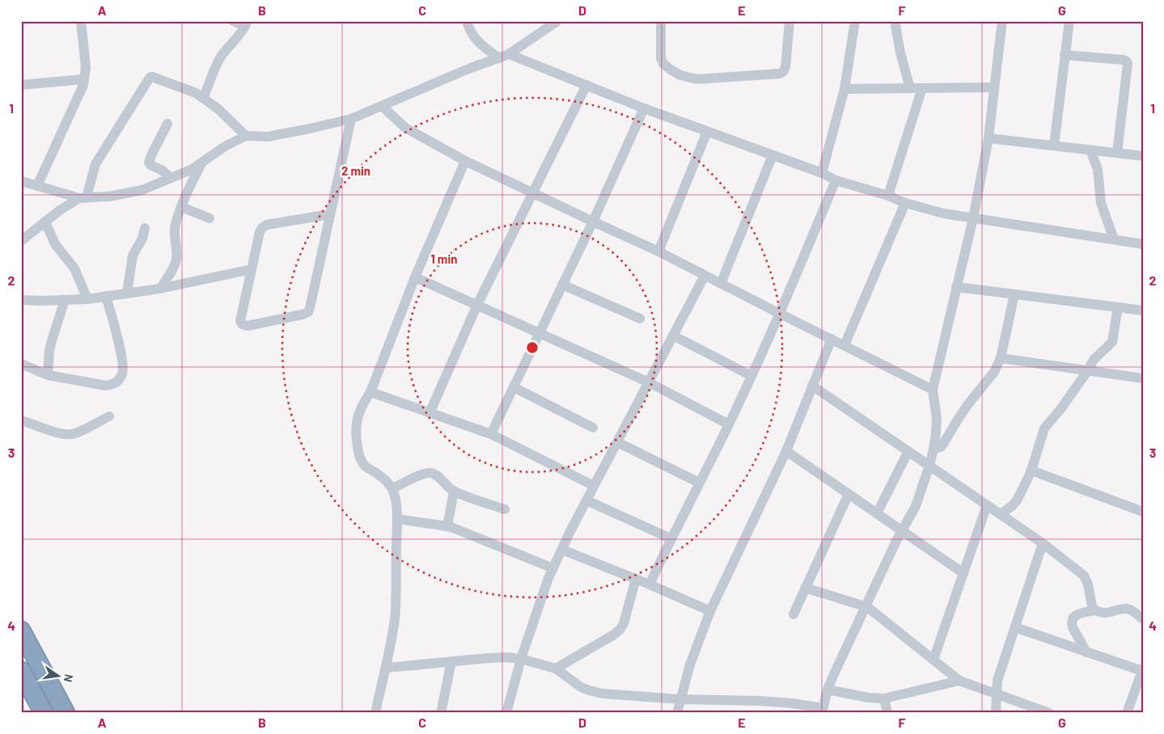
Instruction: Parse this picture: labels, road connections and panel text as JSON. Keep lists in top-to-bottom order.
{
  "north": "right",
  "grid": {
    "columns": [
      "A",
      "B",
      "C",
      "D",
      "E",
      "F",
      "G"
    ],
    "rows": [
      "1",
      "2",
      "3",
      "4"
    ]
  },
  "rings": ["2 min", "1 min"]
}
